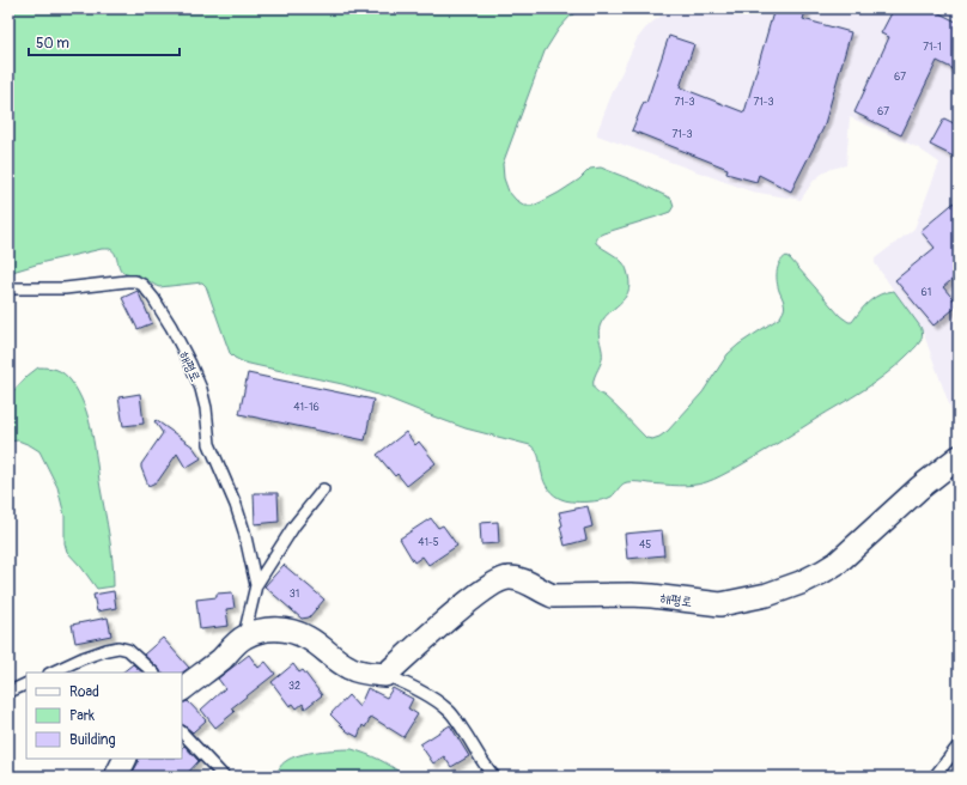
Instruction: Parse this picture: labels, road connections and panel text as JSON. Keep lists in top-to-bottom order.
{
  "streets": {
    "street": ["해평로"]
  },
  "house_numbers": [
    "71-1",
    "67",
    "71-3",
    "71-3",
    "67",
    "71-3",
    "61",
    "41-16",
    "41-5",
    "45",
    "31",
    "32"
  ],
  "legend": ["Road", "Park", "Building"],
  "scale_bar": "50 m"
}
